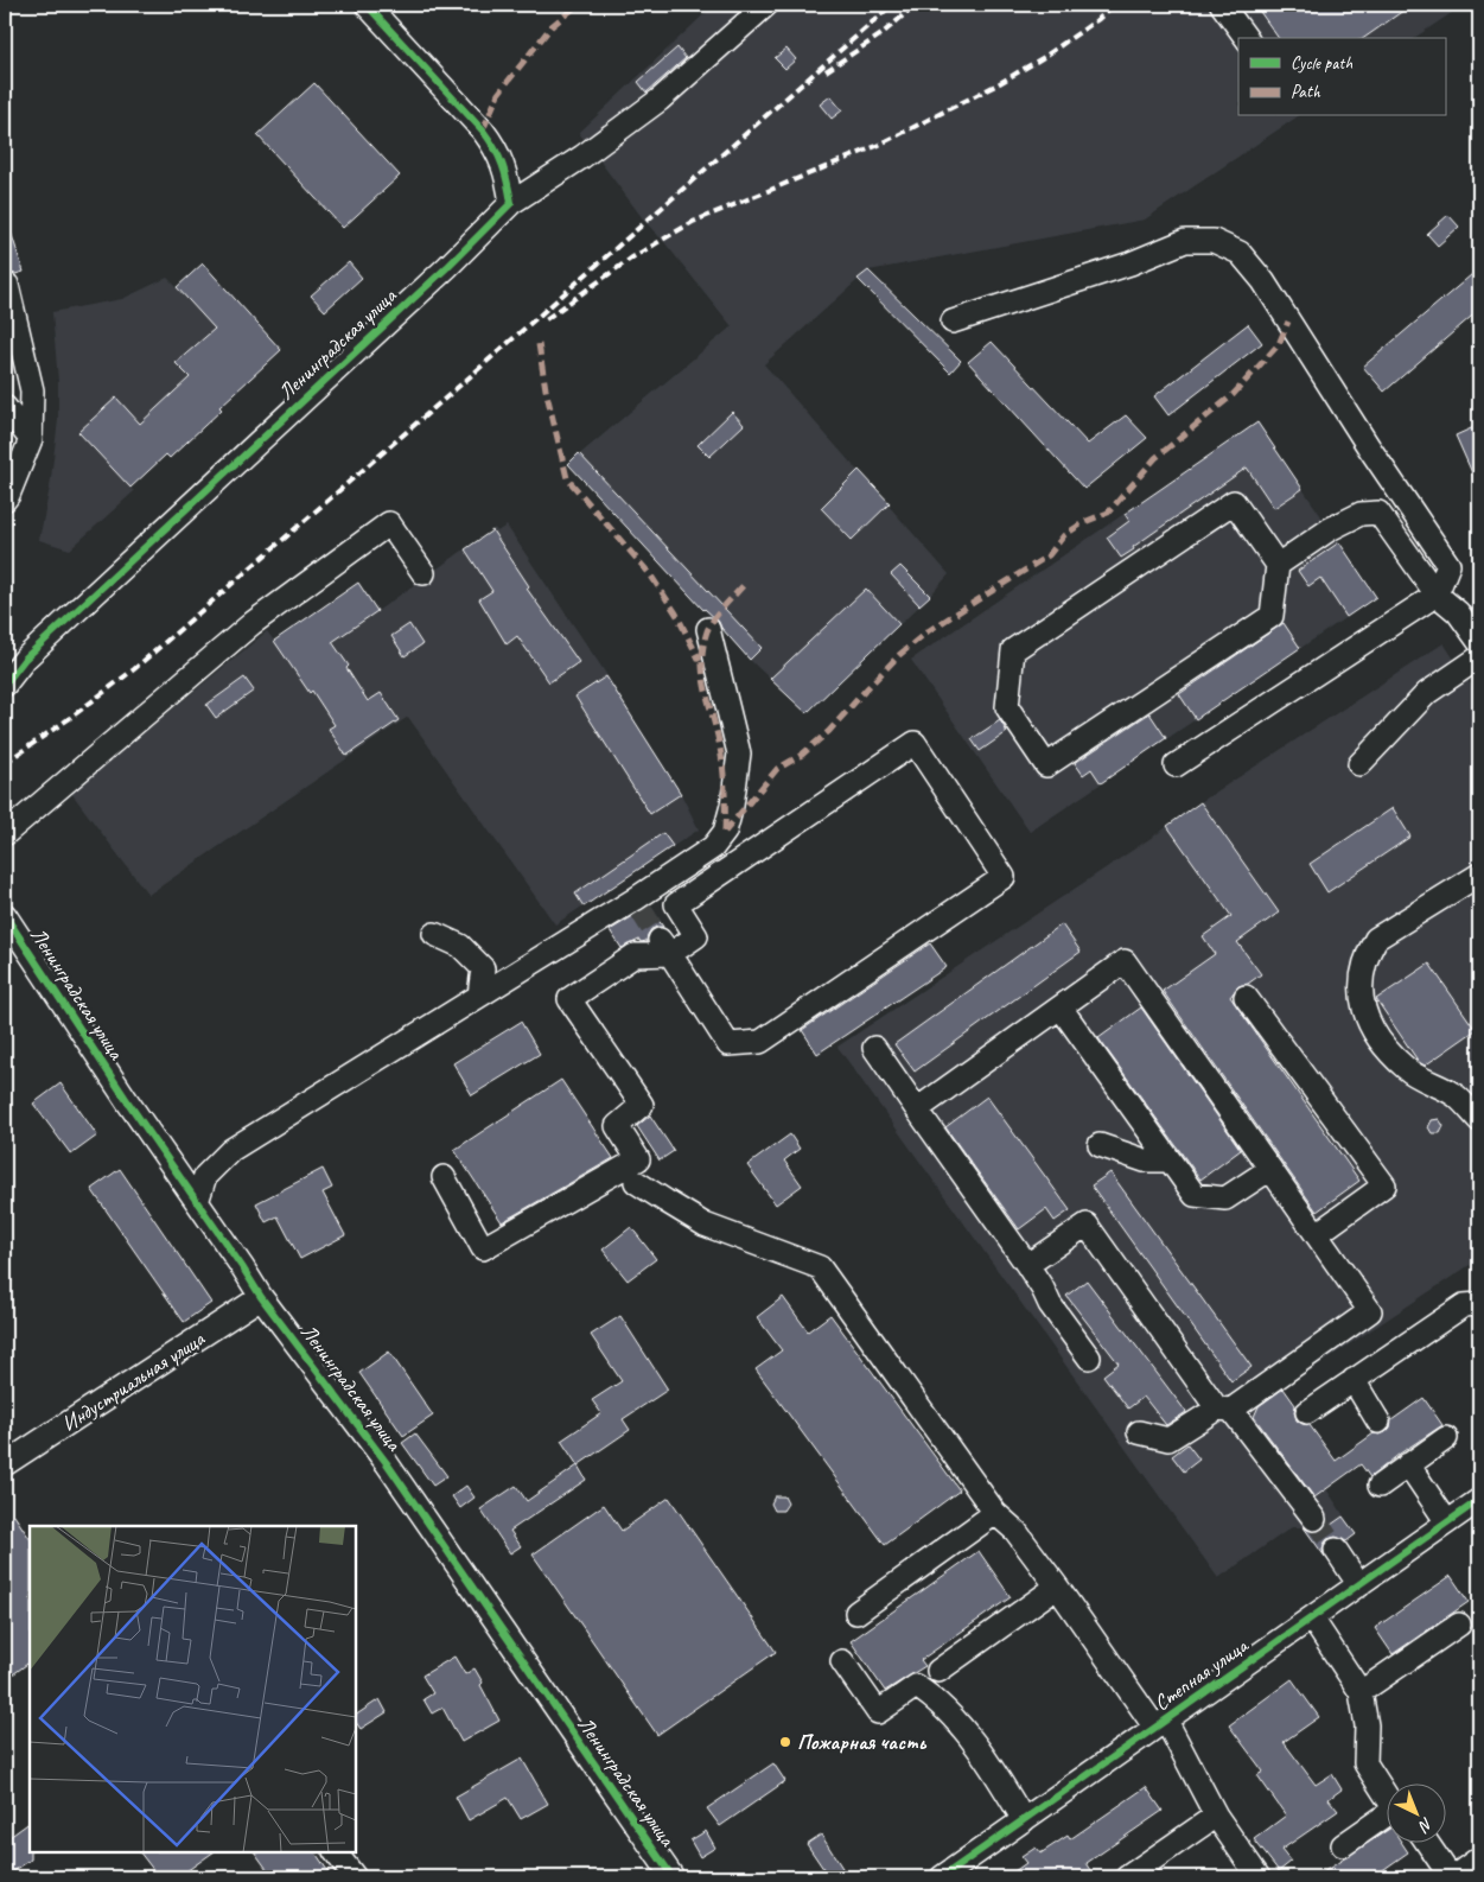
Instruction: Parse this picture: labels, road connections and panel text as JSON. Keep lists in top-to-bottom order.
{
  "streets": {
    "street": ["Ленинградская улица", "Индустриальная улица", "Степная улица"]
  },
  "crossings": [
    ["Ленинградская улица", "Индустриальная улица"]
  ],
  "places": ["Пожарная часть"],
  "legend": ["Cycle path", "Path"],
  "north": "bottom right"
}
